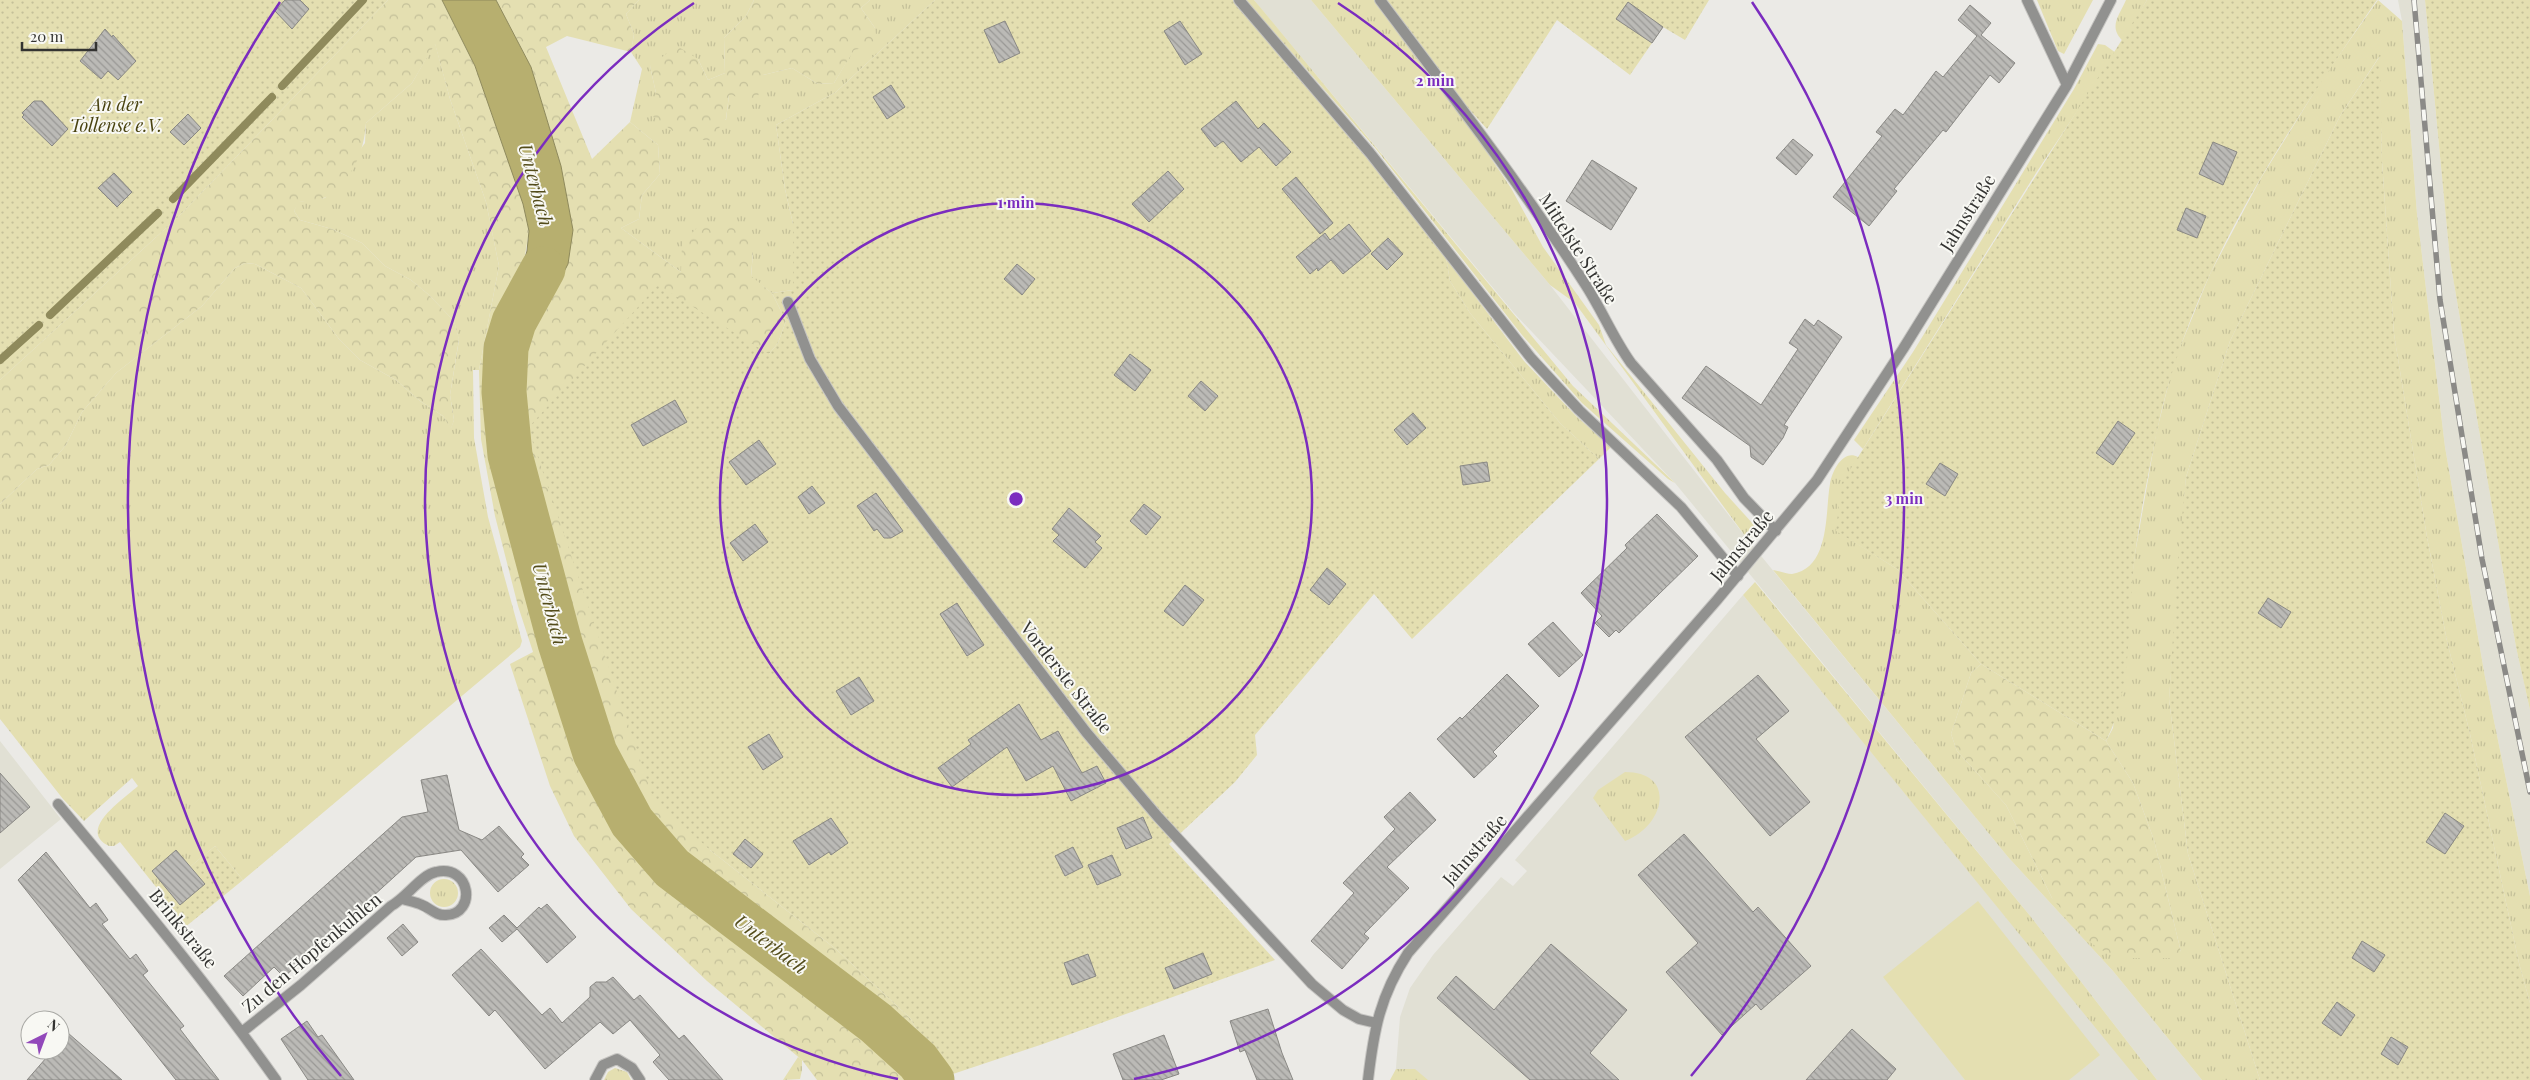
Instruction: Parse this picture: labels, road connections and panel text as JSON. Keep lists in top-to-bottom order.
{
  "streets": {
    "street": [
      "Jahnstraße",
      "Mittelste Straße",
      "Vorderste Straße",
      "Brinkstraße",
      "Zu den Hopfenkuhlen"
    ]
  },
  "crossings": [
    ["Jahnstraße", "Mittelste Straße"],
    ["Jahnstraße", "Vorderste Straße"],
    ["Brinkstraße", "Zu den Hopfenkuhlen"]
  ],
  "water": ["Unterbach"],
  "parks": ["An der Tollense e.V."],
  "scale_bar": "20 m",
  "north": "top right",
  "rings": ["2 min", "1 min", "3 min"]
}
